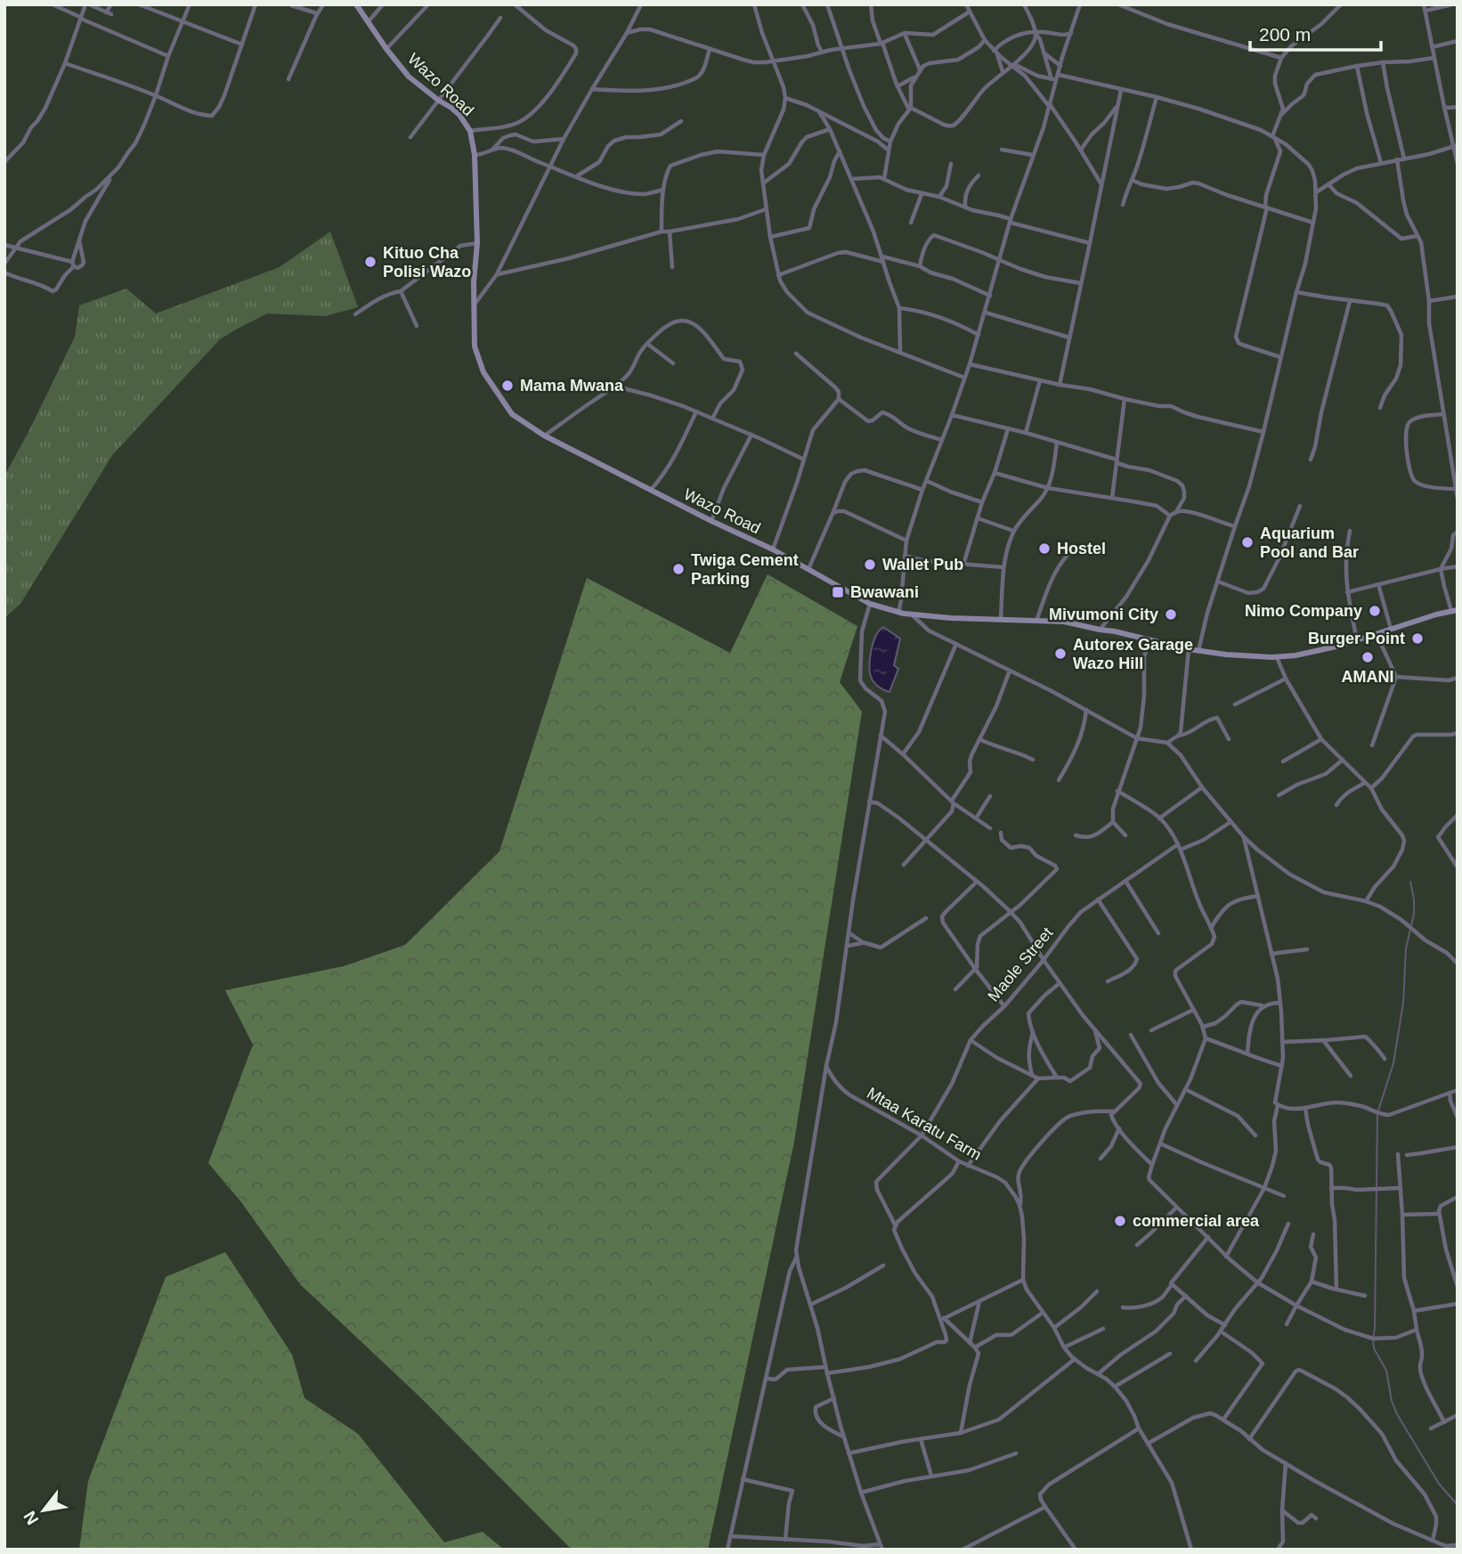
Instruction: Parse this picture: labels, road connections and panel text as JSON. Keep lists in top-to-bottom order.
{
  "streets": {
    "main road": ["Wazo Road"],
    "street": ["Maole Street", "Mtaa Karatu Farm"]
  },
  "crossings": [
    ["Maole Street", "Mtaa Karatu Farm"]
  ],
  "places": {
    "other": [
      "Kituo Cha Polisi Wazo",
      "Mama Mwana",
      "Aquarium Pool and Bar",
      "Hostel",
      "Wallet Pub",
      "Twiga Cement Parking",
      "Nimo Company",
      "Mivumoni City",
      "Burger Point",
      "Autorex Garage Wazo Hill",
      "AMANI",
      "commercial area"
    ],
    "transit": ["Bwawani"]
  },
  "scale_bar": "200 m",
  "north": "bottom left"
}
